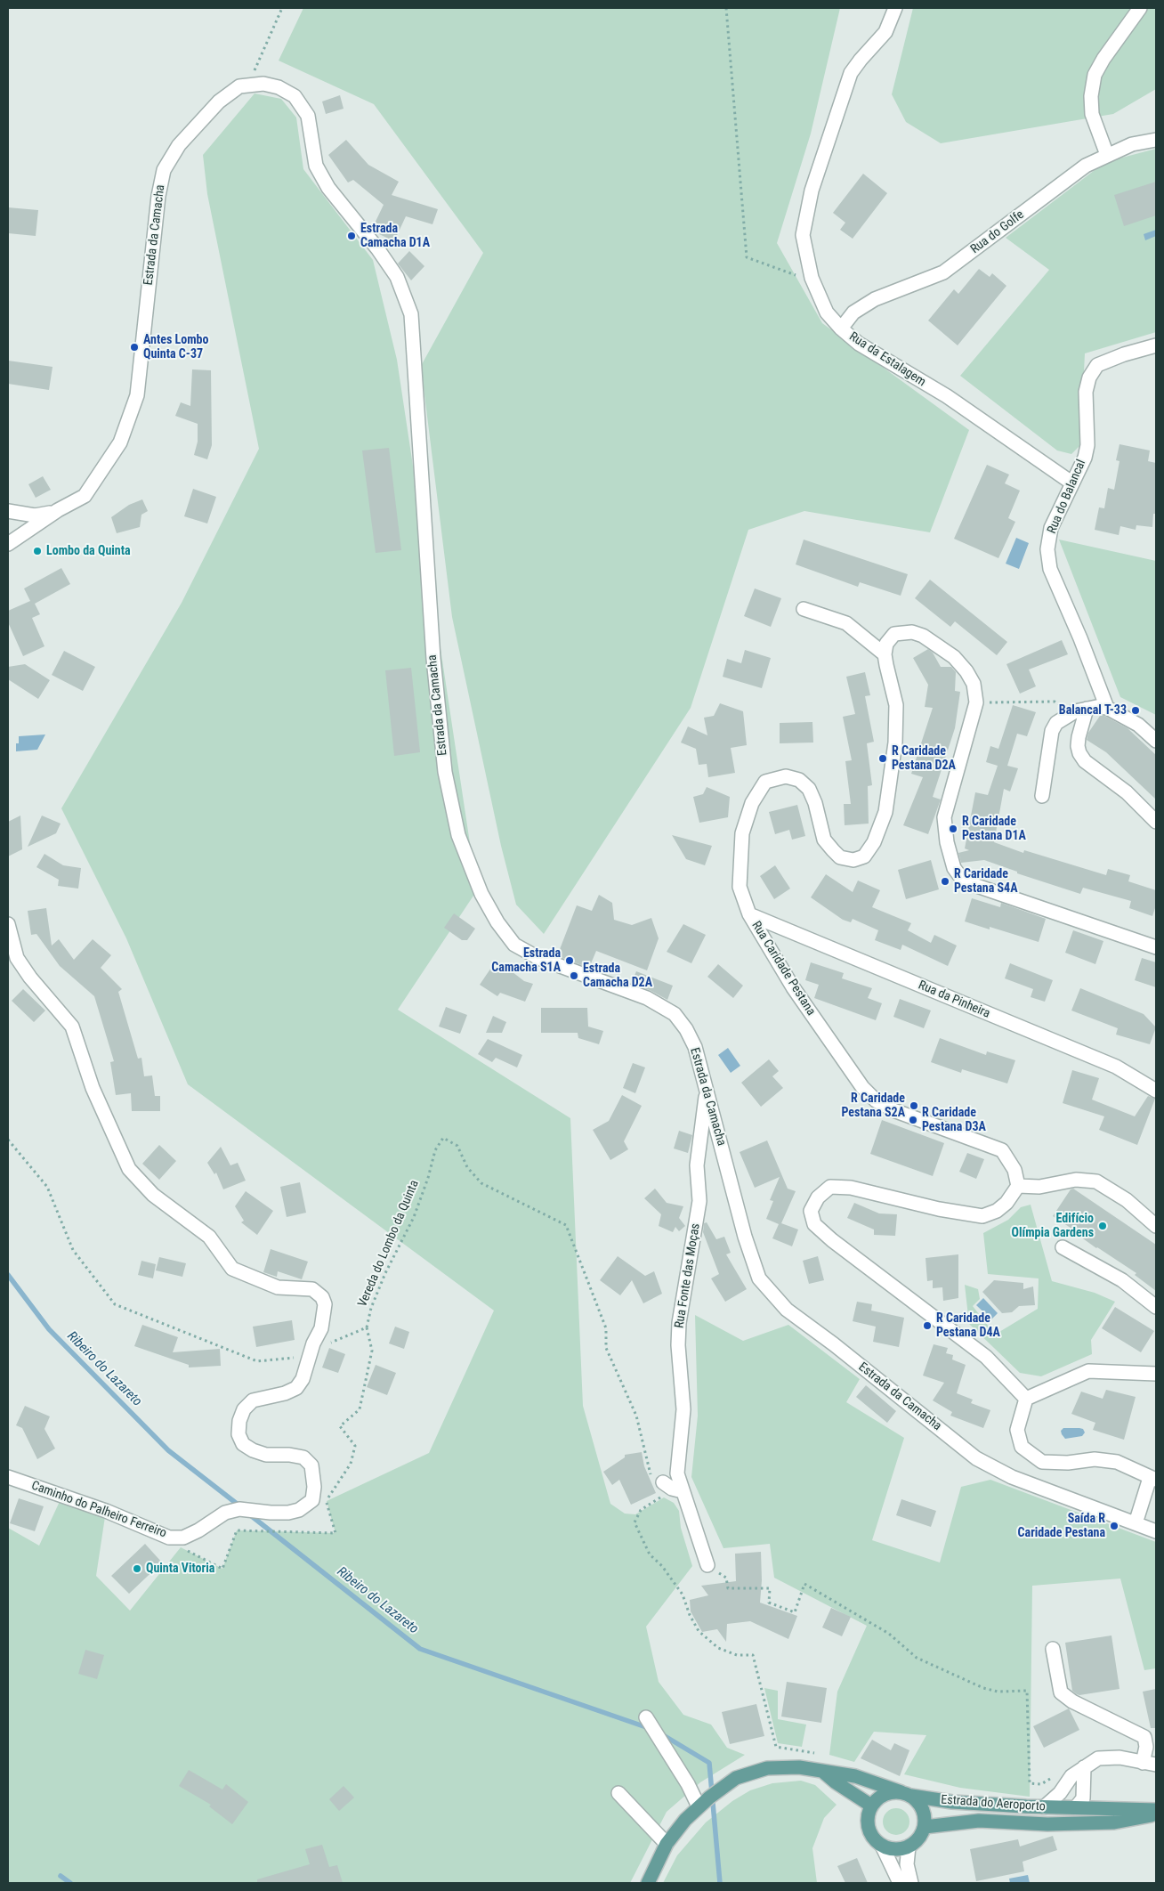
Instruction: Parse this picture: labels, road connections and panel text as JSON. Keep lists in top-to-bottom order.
{
  "streets": {
    "main road": ["Estrada do Aeroporto"],
    "street": [
      "Rua do Golfe",
      "Estrada da Camacha",
      "Rua da Estalagem",
      "Rua do Balancal",
      "Rua Caridade Pestana",
      "Rua da Pinheira",
      "Rua Fonte das Moças",
      "Caminho do Palheiro Ferreiro"
    ],
    "path": ["Vereda do Lombo da Quinta"]
  },
  "crossings": [
    ["Rua do Golfe", "Rua da Estalagem"],
    ["Estrada da Camacha", "Rua Fonte das Moças"],
    ["Rua da Estalagem", "Rua do Balancal"],
    ["Rua Caridade Pestana", "Rua da Pinheira"]
  ],
  "water": ["Ribeiro do Lazareto"],
  "places": [
    "Estrada Camacha D1A",
    "Antes Lombo Quinta C-37",
    "Lombo da Quinta",
    "Balancal T-33",
    "R Caridade Pestana D2A",
    "R Caridade Pestana D1A",
    "R Caridade Pestana S4A",
    "Estrada Camacha S1A",
    "Estrada Camacha D2A",
    "R Caridade Pestana S2A",
    "R Caridade Pestana D3A",
    "Edifício Olímpia Gardens",
    "R Caridade Pestana D4A",
    "Saída R Caridade Pestana",
    "Quinta Vitoria"
  ]
}
